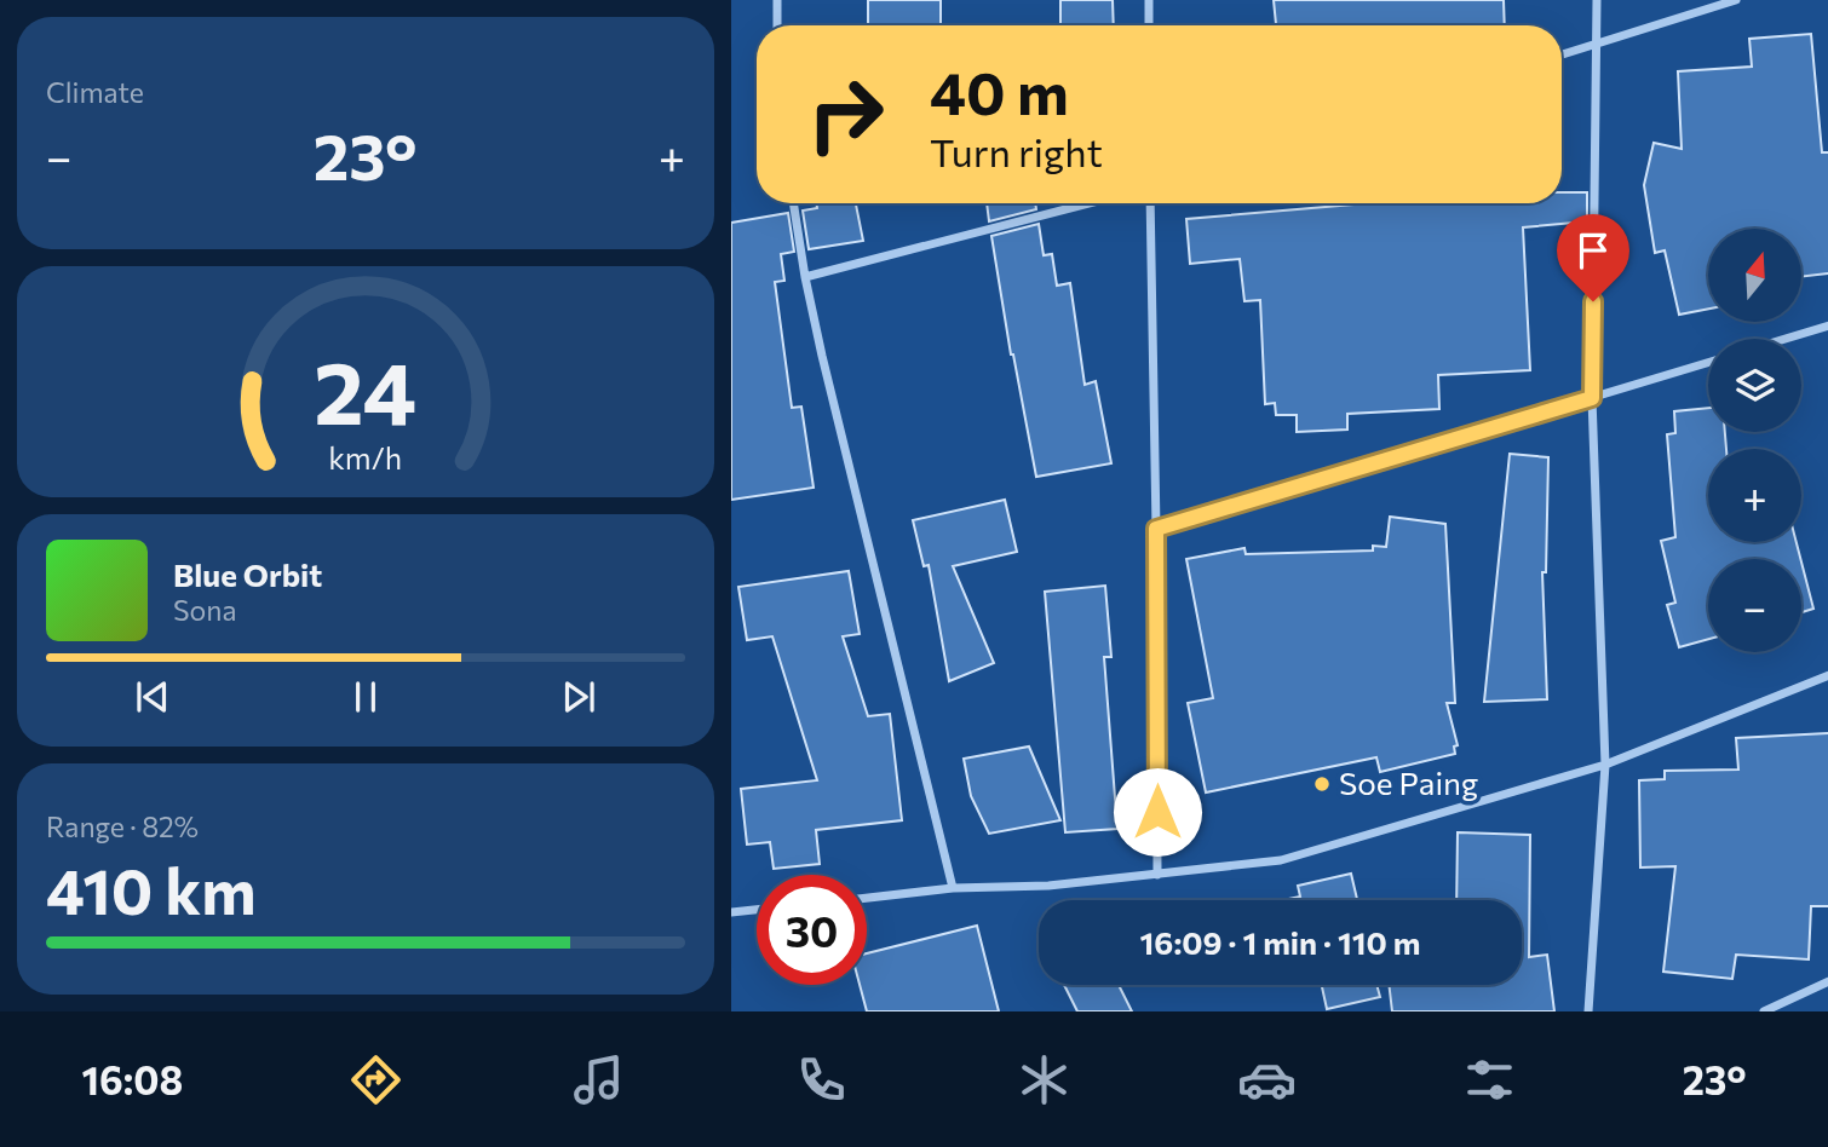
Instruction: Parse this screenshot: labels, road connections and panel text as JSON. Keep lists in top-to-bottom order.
{
  "places": ["Soe Paing"],
  "north": "top",
  "page": {
    "tile": [
      "Climate",
      ["Range · 82%", "410 km"]
    ],
    "turn": ["40 m", "Turn right"],
    "heat": ["−", "23°", "+"],
    "map_buttons": ["+", "−"],
    "song": ["Blue Orbit", "Sona"],
    "limit": "30",
    "trip": "16:09 · 1 min · 110 m",
    "tabs": ["16:08", "23°"],
    "gauge": ["24", "km/h"]
  }
}
